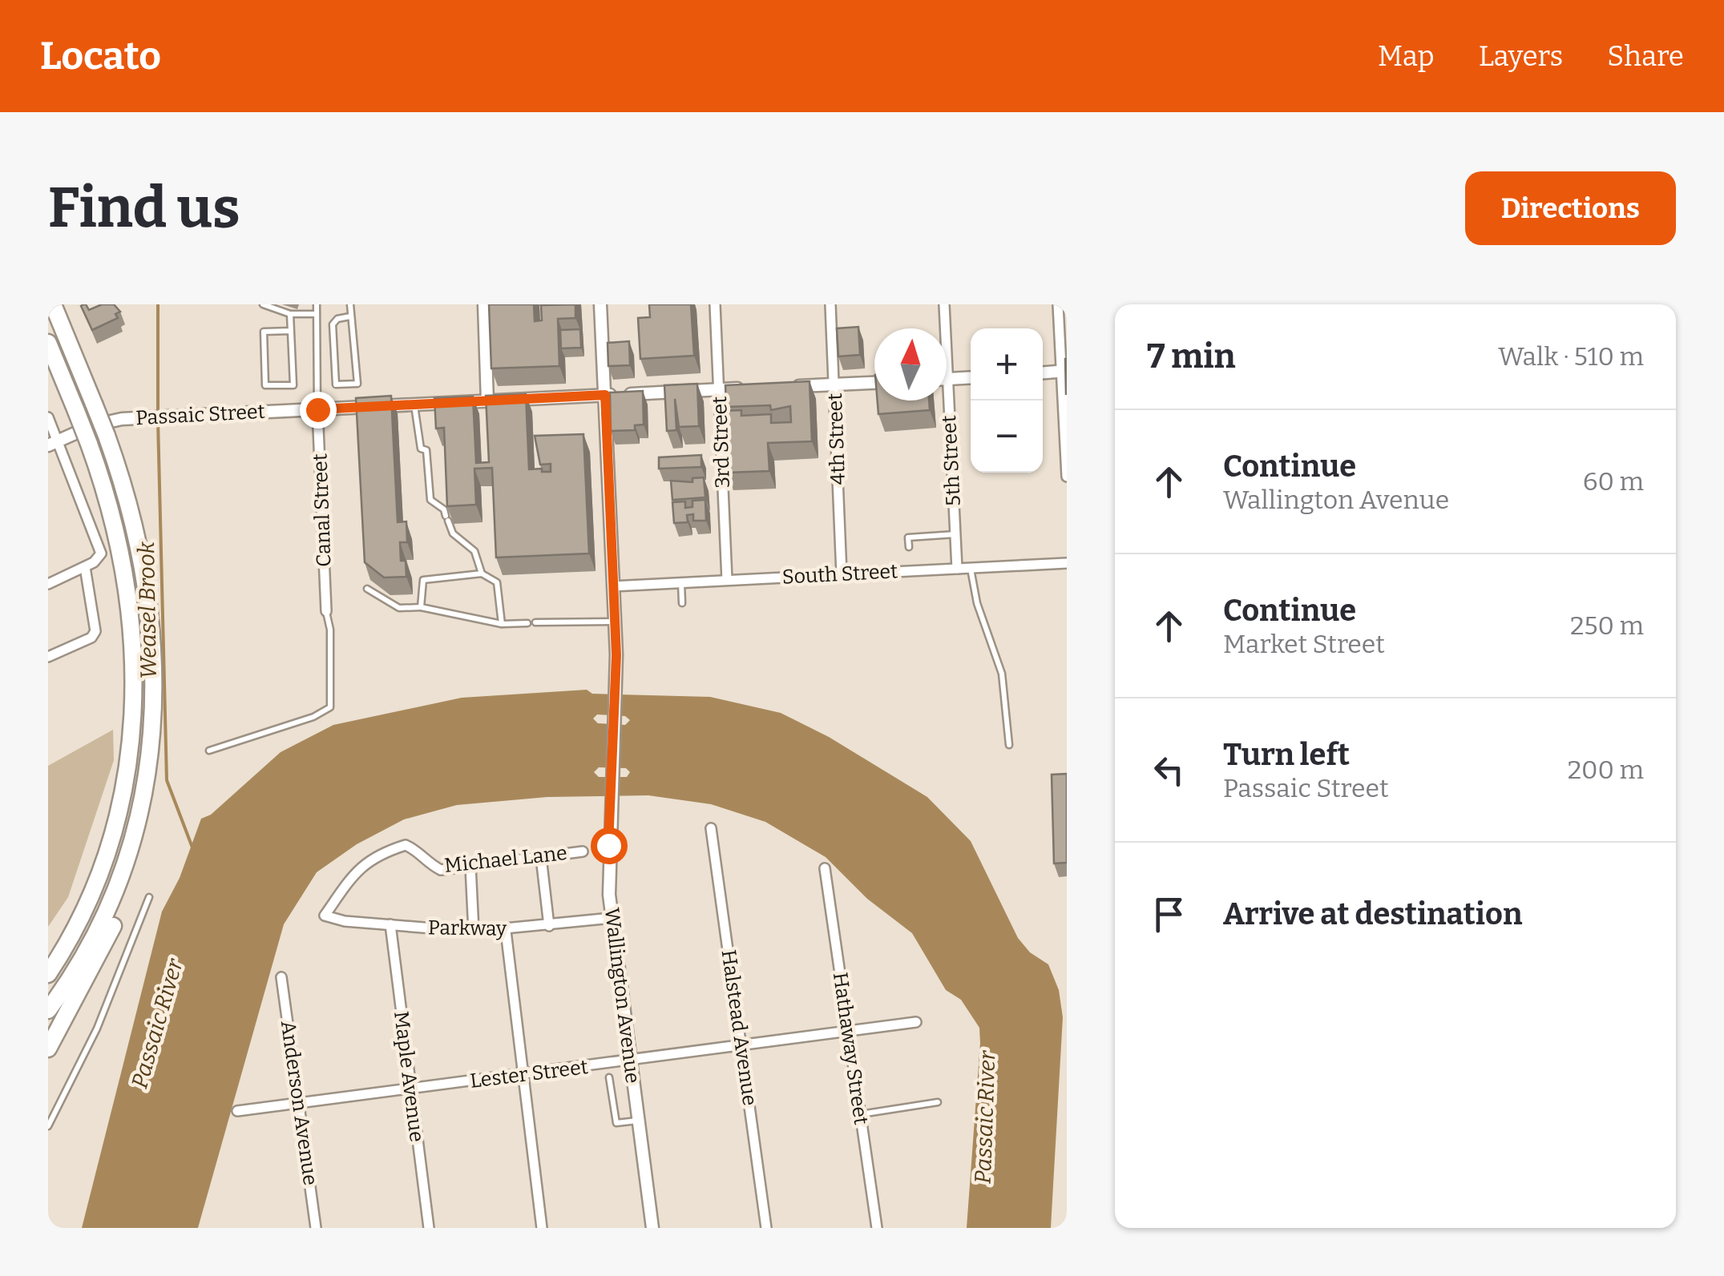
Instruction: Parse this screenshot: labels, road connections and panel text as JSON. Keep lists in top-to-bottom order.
{
  "streets": {
    "street": [
      "Passaic Street",
      "4th Street",
      "3rd Street",
      "5th Street",
      "Canal Street",
      "South Street",
      "Michael Lane",
      "Parkway",
      "Wallington Avenue",
      "Halstead Avenue",
      "Hathaway Street",
      "Lester Street",
      "Maple Avenue",
      "Anderson Avenue"
    ]
  },
  "crossings": [
    ["Passaic Street", "3rd Street"],
    ["Passaic Street", "Canal Street"],
    ["Passaic Street", "Wallington Avenue"],
    ["4th Street", "South Street"],
    ["3rd Street", "South Street"],
    ["5th Street", "South Street"],
    ["South Street", "Wallington Avenue"],
    ["Michael Lane", "Parkway"],
    ["Parkway", "Wallington Avenue"],
    ["Parkway", "Maple Avenue"],
    ["Wallington Avenue", "Lester Street"],
    ["Halstead Avenue", "Lester Street"],
    ["Hathaway Street", "Lester Street"],
    ["Lester Street", "Maple Avenue"],
    ["Lester Street", "Anderson Avenue"]
  ],
  "water": ["Weasel Brook", "Passaic River"],
  "north": "top",
  "page": {
    "header": "Locato",
    "nav": ["Map", "Layers", "Share"],
    "buttons": "Directions",
    "title": "Find us",
    "heading": ["7 min", "Walk · 510 m"],
    "map_buttons": ["+", "−"],
    "list": [
      ["Continue", "Wallington Avenue", "60 m"],
      ["Continue", "Market Street", "250 m"],
      ["Turn left", "Passaic Street", "200 m"],
      "Arrive at destination"
    ]
  }
}
